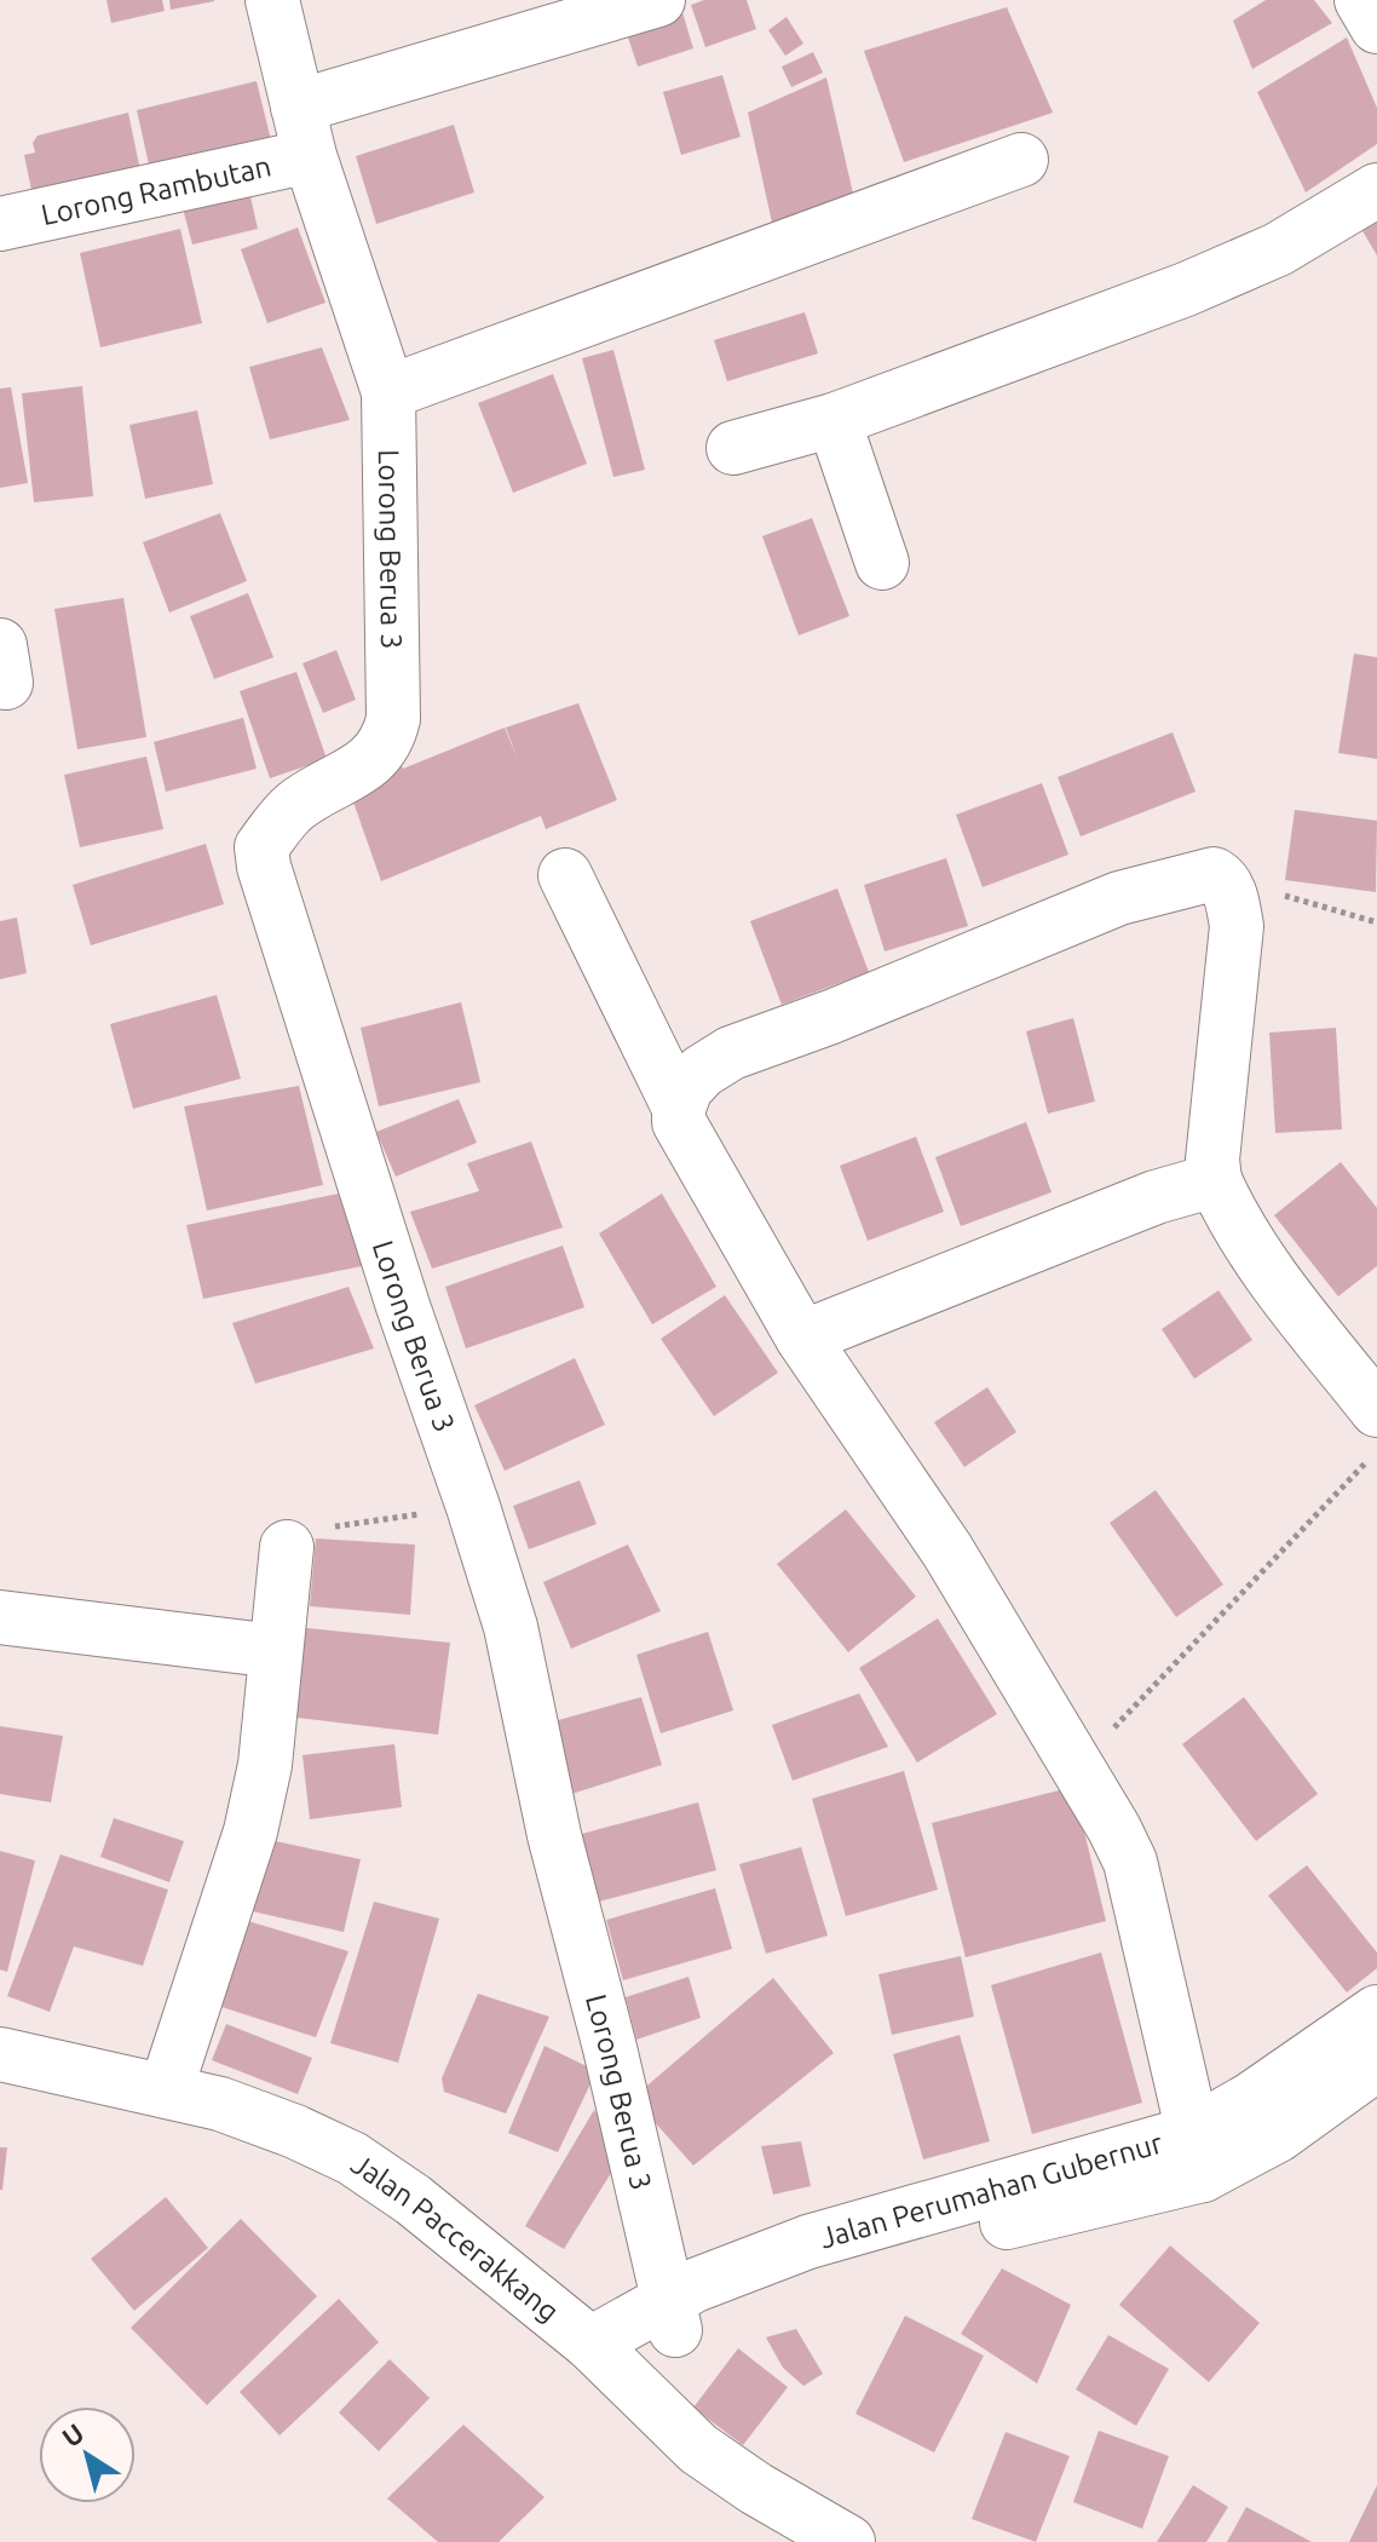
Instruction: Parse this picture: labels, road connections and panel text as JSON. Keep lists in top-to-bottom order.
{
  "streets": {
    "street": [
      "Lorong Rambutan",
      "Lorong Berua 3",
      "Jalan Perumahan Gubernur",
      "Jalan Paccerakkang"
    ]
  },
  "crossings": [
    ["Lorong Berua 3", "Jalan Perumahan Gubernur"],
    ["Jalan Perumahan Gubernur", "Jalan Paccerakkang"]
  ],
  "north": "top left"
}
